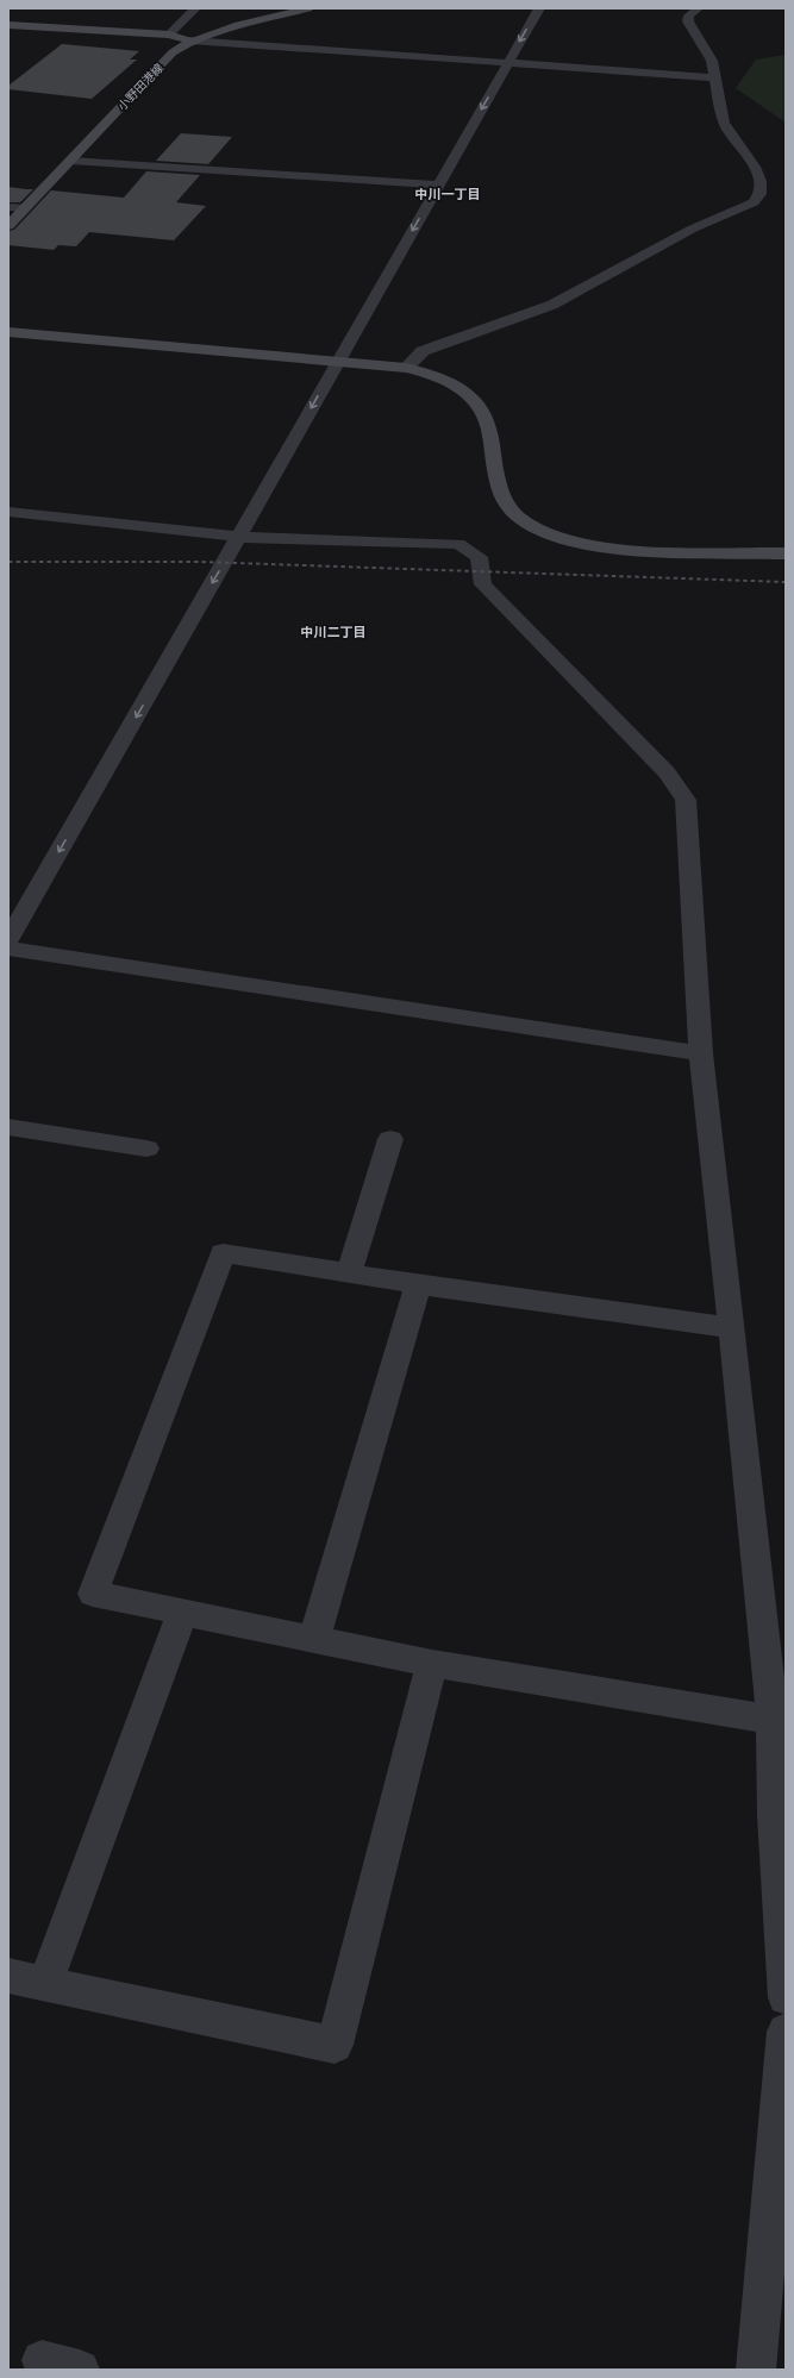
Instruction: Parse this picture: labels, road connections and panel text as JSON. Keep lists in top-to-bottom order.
{
  "streets": {
    "street": ["小野田港線"]
  },
  "districts": ["中川一丁目", "中川二丁目"]
}
